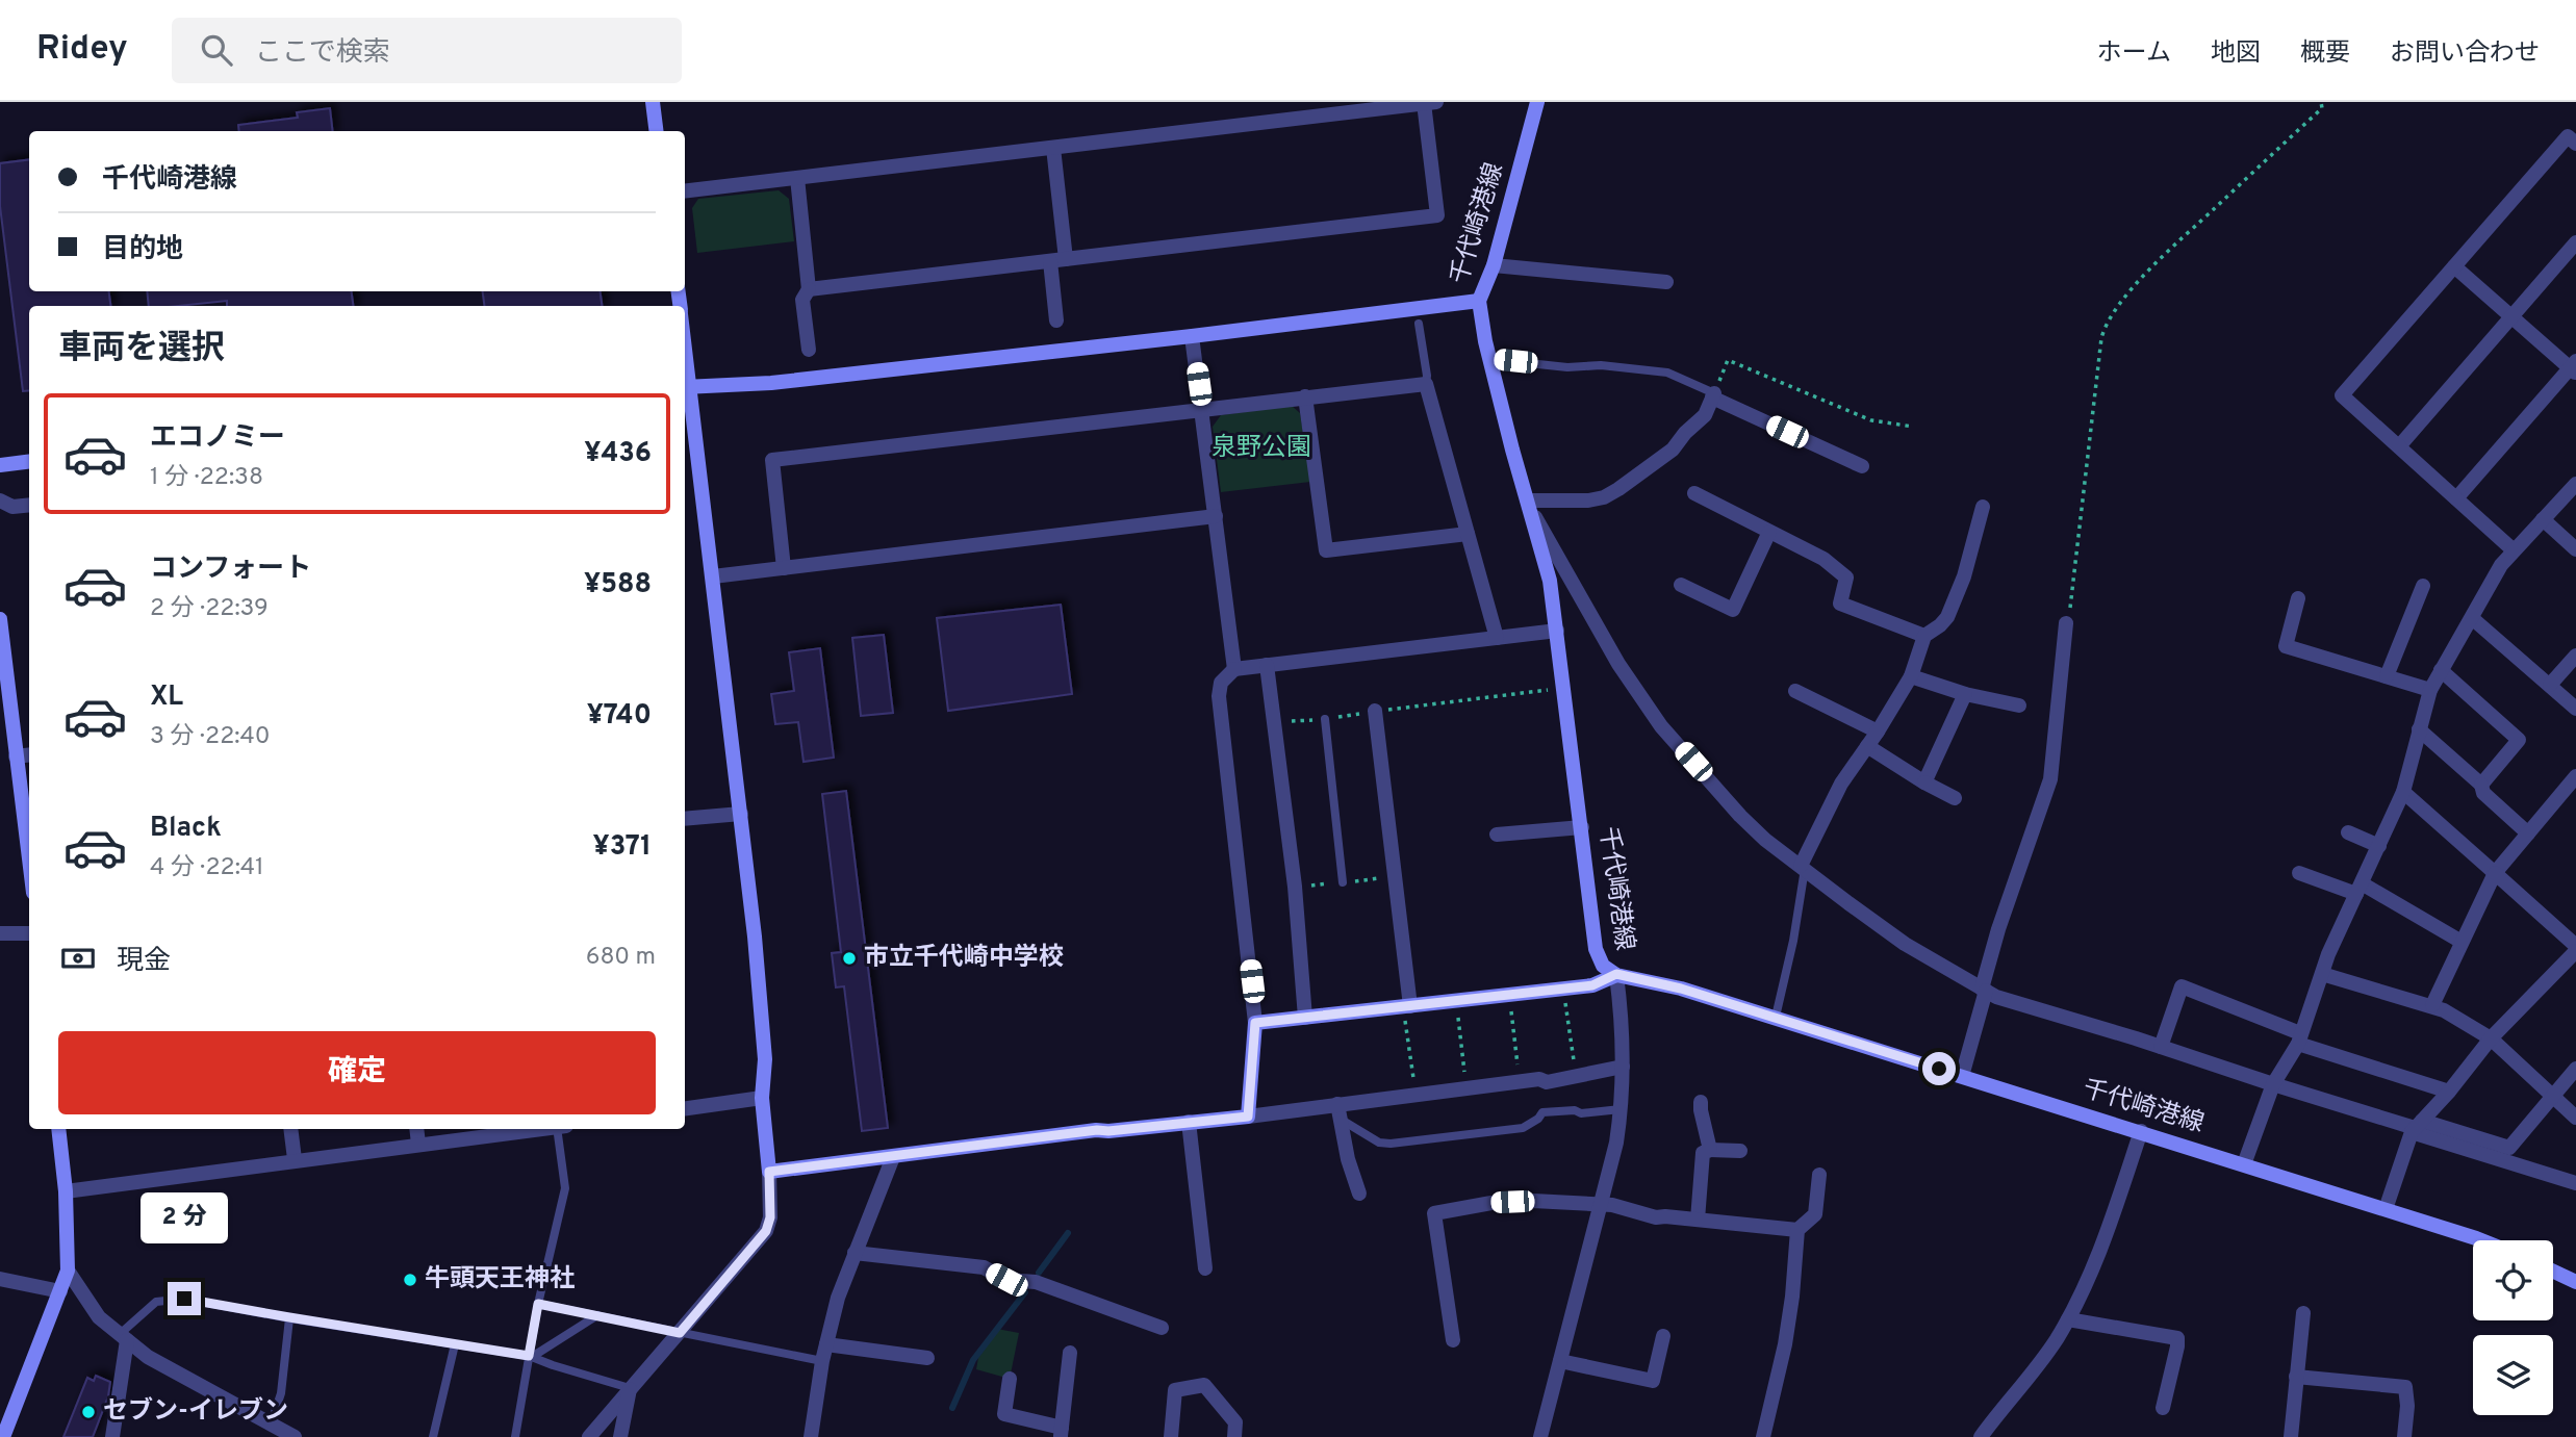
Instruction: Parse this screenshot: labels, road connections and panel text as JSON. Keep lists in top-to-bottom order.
{
  "streets": {
    "street": ["千代崎港線"]
  },
  "parks": ["泉野公園"],
  "places": ["市立千代崎中学校", "牛頭天王神社", "セブン-イレブン"],
  "page": {
    "header": "Ridey",
    "search": "ここで検索",
    "nav": [
      "ホーム",
      "地図",
      "概要",
      "お問い合わせ"
    ],
    "banner": ["千代崎港線", "目的地"],
    "heading": "車両を選択",
    "list": [
      {
        "name": "エコノミー",
        "note": "1 分 · 22:38",
        "value": "¥436"
      },
      {
        "name": "コンフォート",
        "note": "2 分 · 22:39",
        "value": "¥588"
      },
      {
        "name": "XL",
        "note": "3 分 · 22:40",
        "value": "¥740"
      },
      {
        "name": "Black",
        "note": "4 分 · 22:41",
        "value": "¥371"
      }
    ],
    "pay": ["現金", "680 m"],
    "buttons": "確定",
    "bubble": "2 分"
  }
}
